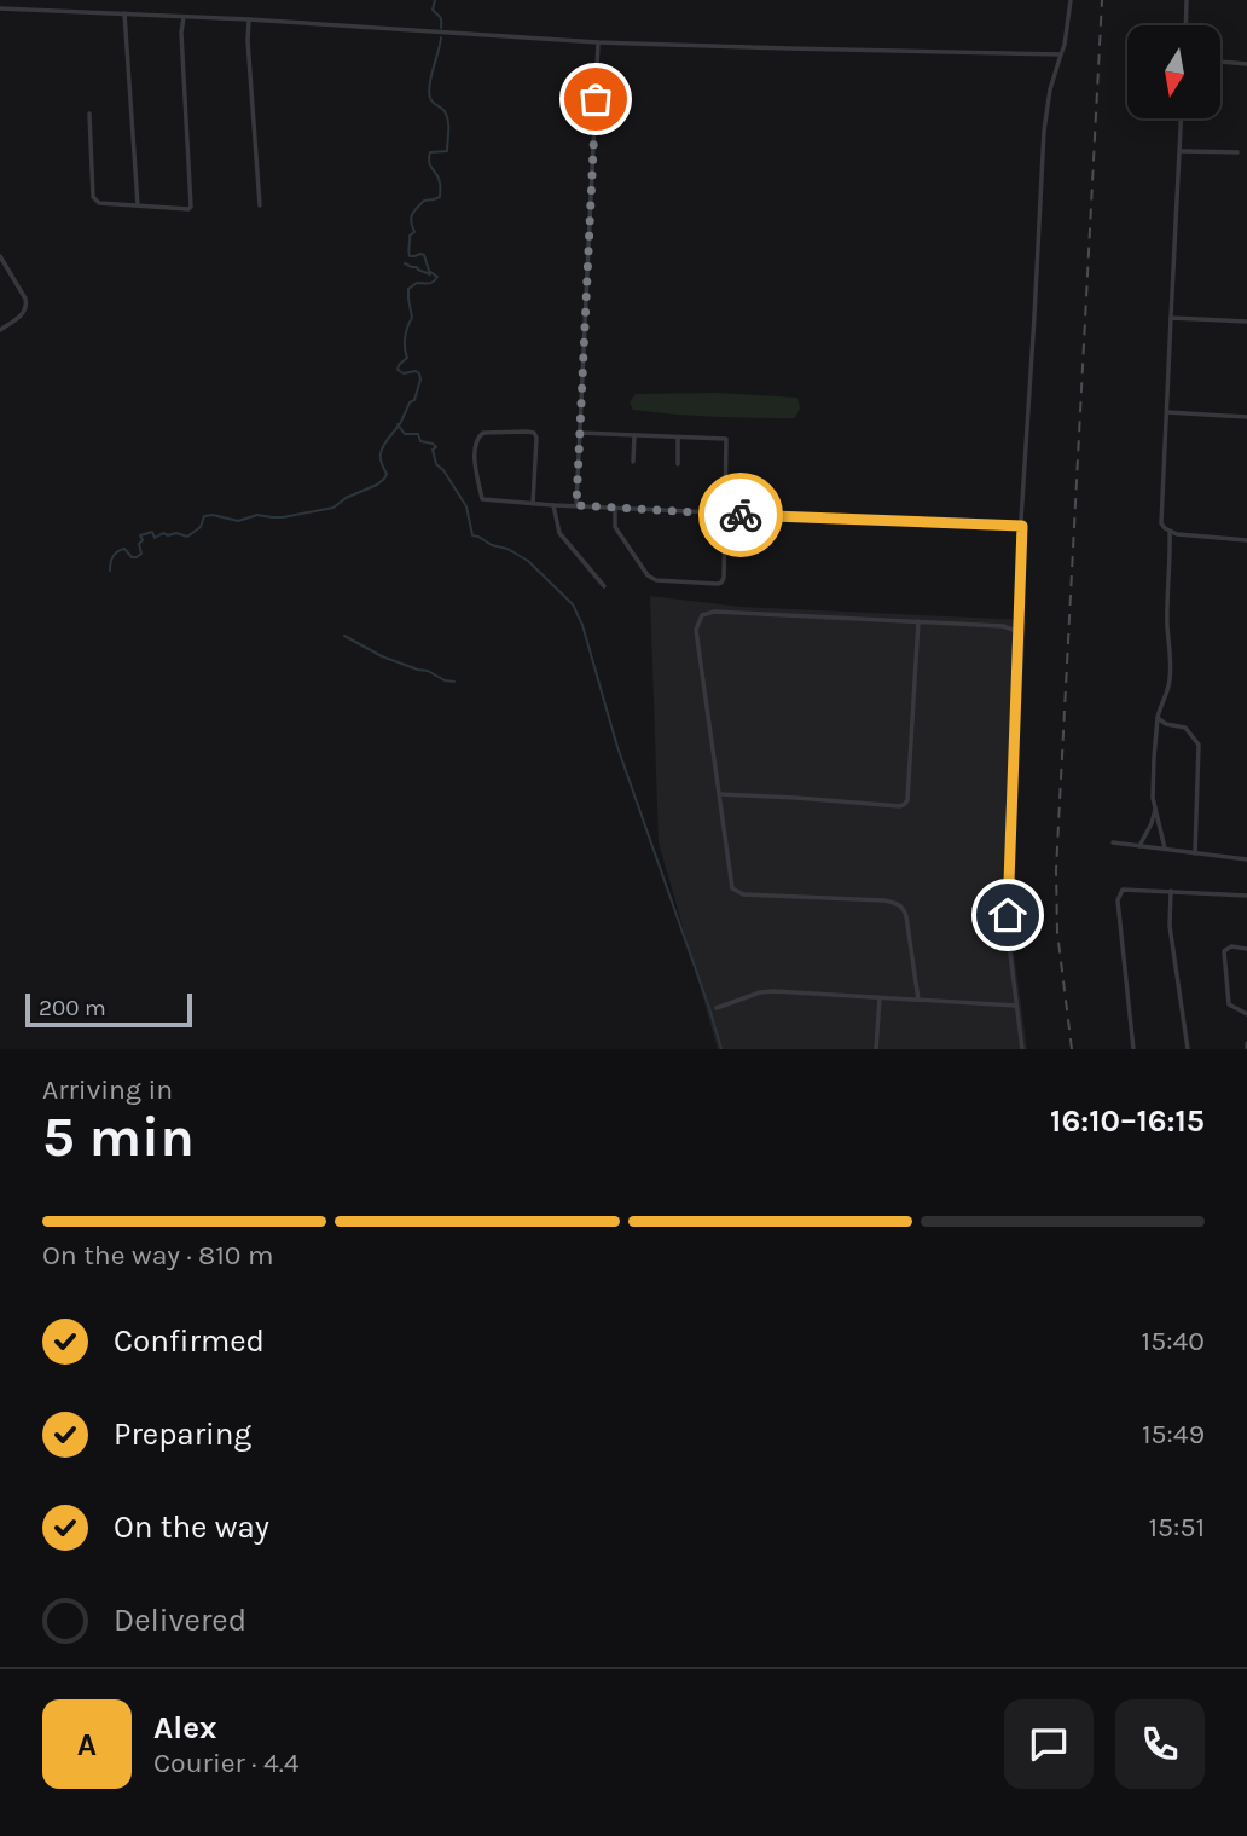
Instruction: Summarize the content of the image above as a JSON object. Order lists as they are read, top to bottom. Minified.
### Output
{"scale_bar":"200 m","north":"bottom","page":{"scale":"200 m","heading":["5 min","Arriving in","16:10–16:15"],"panel":["Alex","Courier · 4.4"],"bar":"On the way · 810 m","list":[["Confirmed","15:40"],["Preparing","15:49"],["On the way","15:51"],"Delivered"],"round":"A"}}
